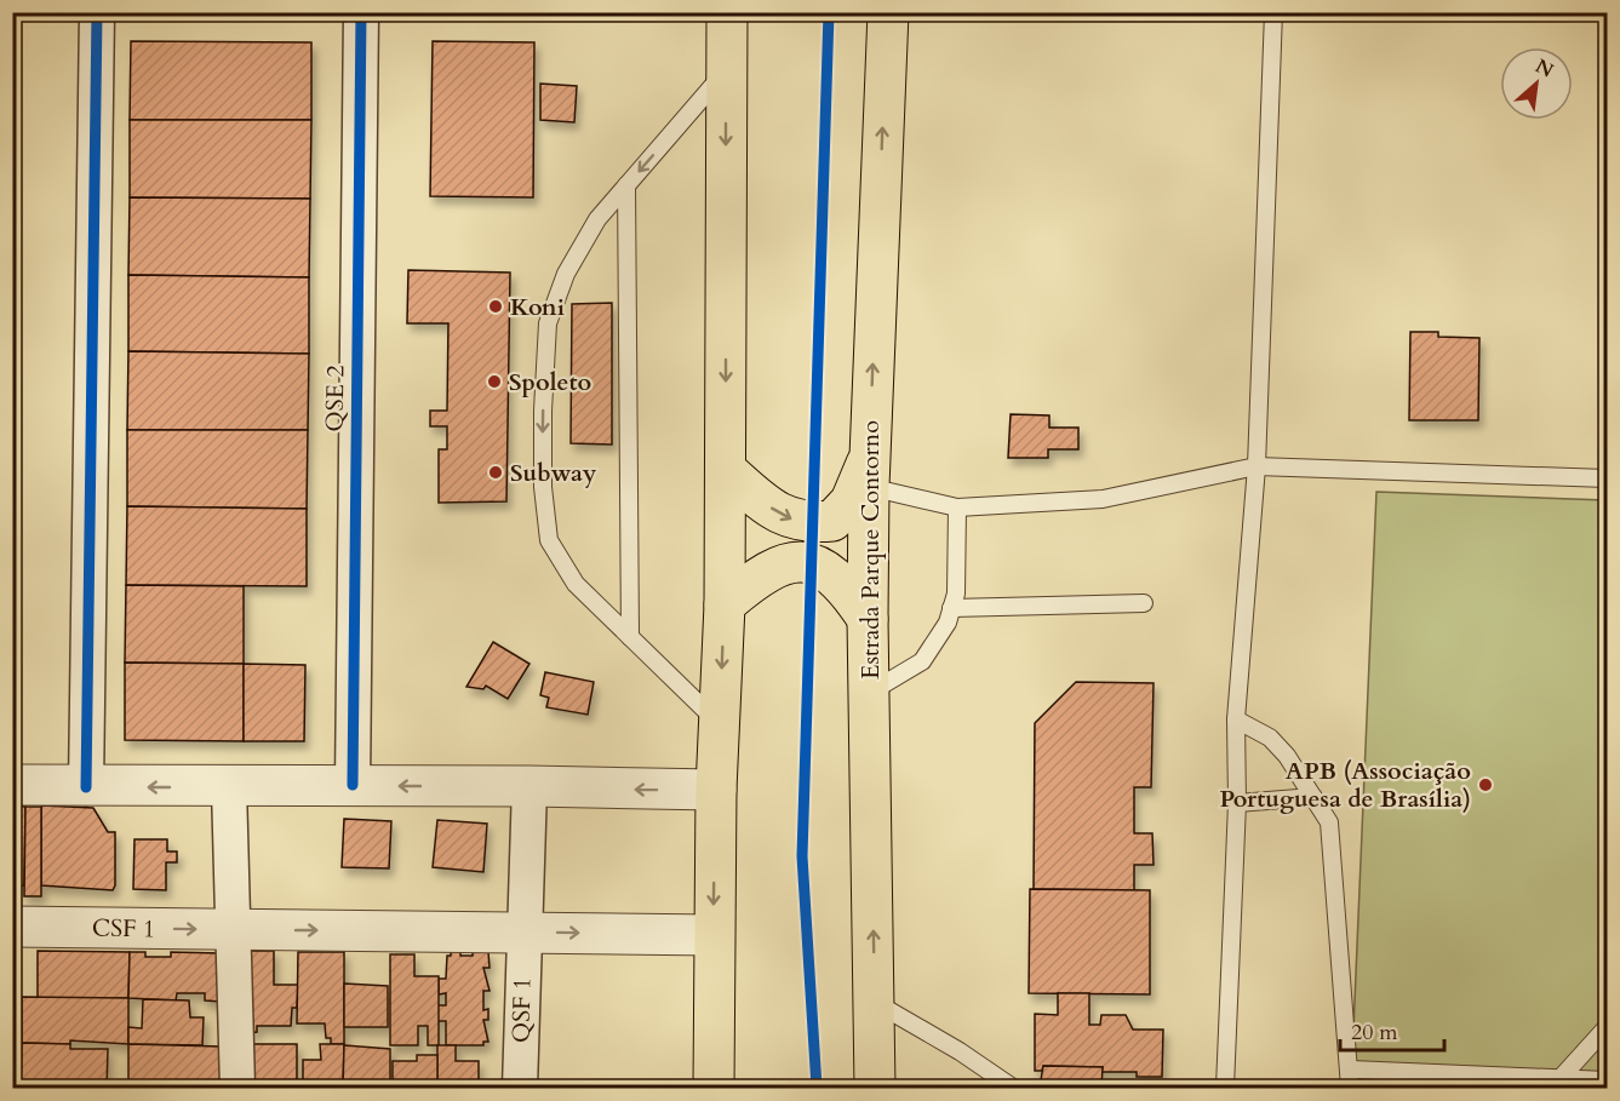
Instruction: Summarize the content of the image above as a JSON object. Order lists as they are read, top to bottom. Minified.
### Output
{"streets":{"highway":["Estrada Parque Contorno"],"street":["QSE 2","CSF 1","QSF 1"]},"crossings":[["CSF 1","QSF 1"]],"places":["Koni","Spoleto","Subway","APB (Associação Portuguesa de Brasília)"],"scale_bar":"20 m","north":"top right"}
